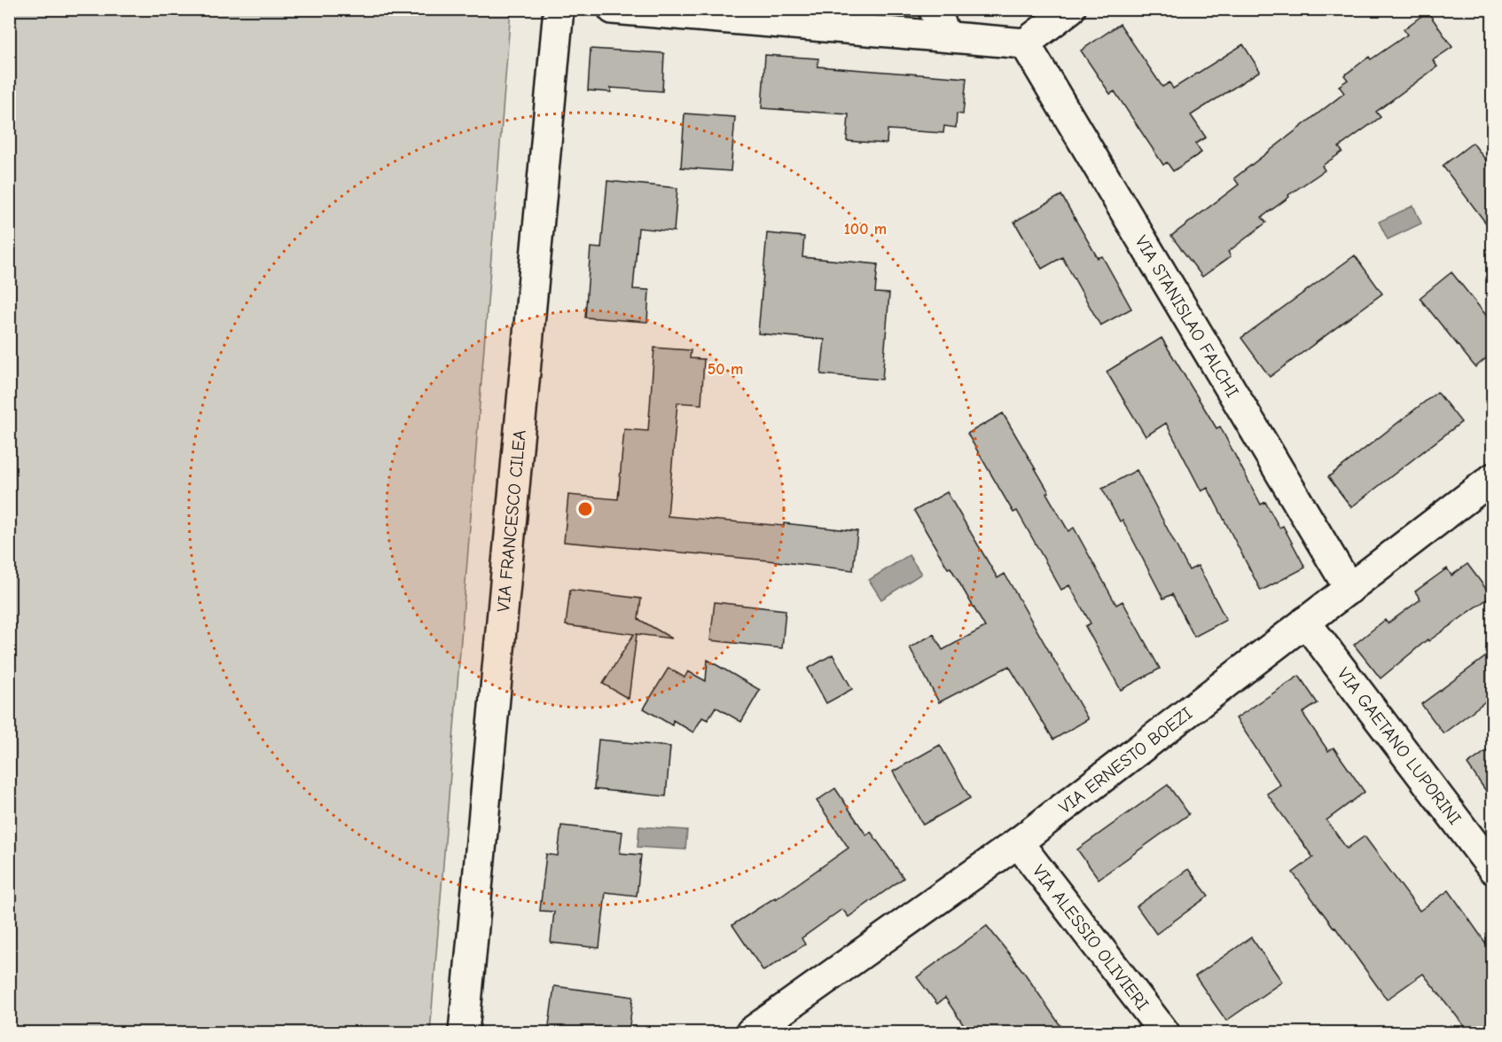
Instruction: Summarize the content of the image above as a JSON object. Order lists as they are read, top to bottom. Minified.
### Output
{"streets":{"street":["VIA STANISLAO FALCHI","VIA FRANCESCO CILEA","VIA GAETANO LUPORINI","VIA ERNESTO BOEZI","VIA ALESSIO OLIVIERI"]},"crossings":[["VIA STANISLAO FALCHI","VIA ERNESTO BOEZI"],["VIA GAETANO LUPORINI","VIA ERNESTO BOEZI"],["VIA ERNESTO BOEZI","VIA ALESSIO OLIVIERI"]],"rings":["100 m","50 m"]}
